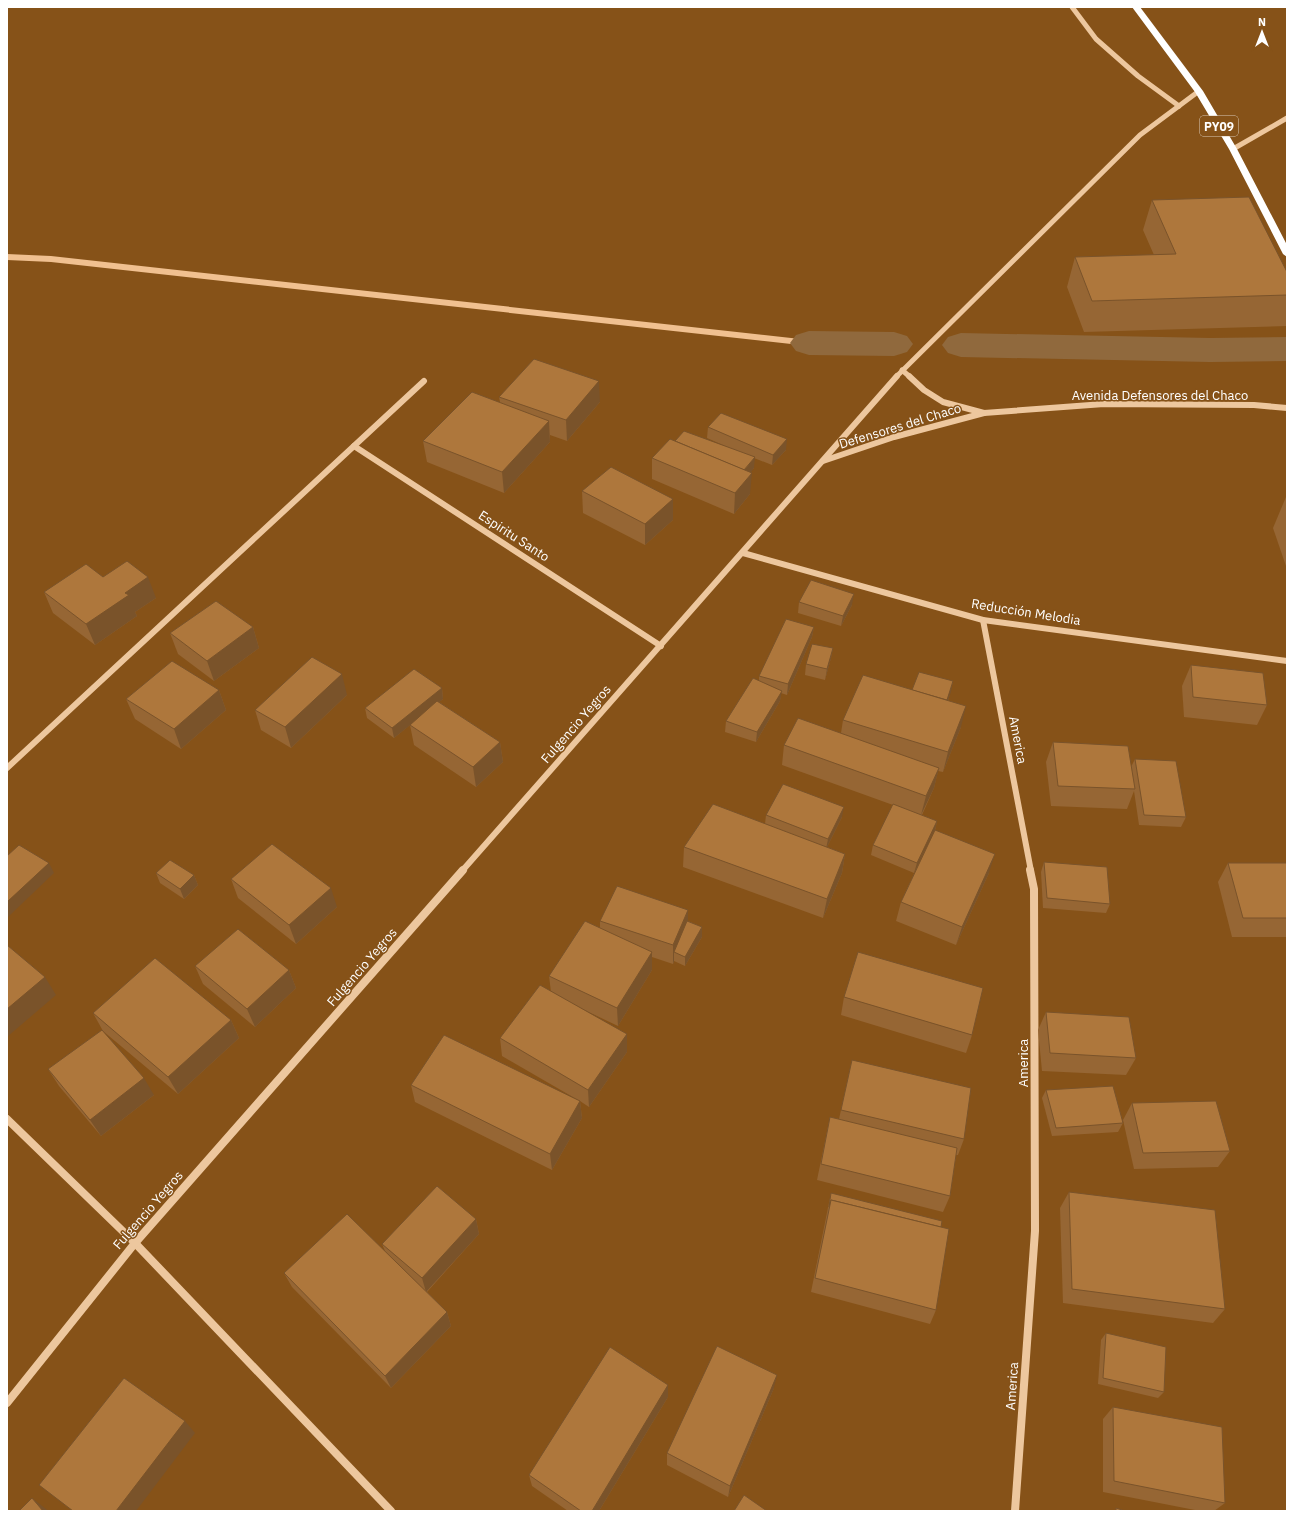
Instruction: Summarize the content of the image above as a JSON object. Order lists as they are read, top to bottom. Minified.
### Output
{"streets":{"highway":["PY09"],"street":["Avenida Defensores del Chaco","Defensores del Chaco","Espiritu Santo","Reducción Melodia","Fulgencio Yegros","America"]},"crossings":[["PY09","Fulgencio Yegros"],["Avenida Defensores del Chaco","Defensores del Chaco"],["Avenida Defensores del Chaco","Fulgencio Yegros"],["Defensores del Chaco","Fulgencio Yegros"],["Espiritu Santo","Fulgencio Yegros"],["Reducción Melodia","Fulgencio Yegros"],["Reducción Melodia","America"]],"north":"top"}
